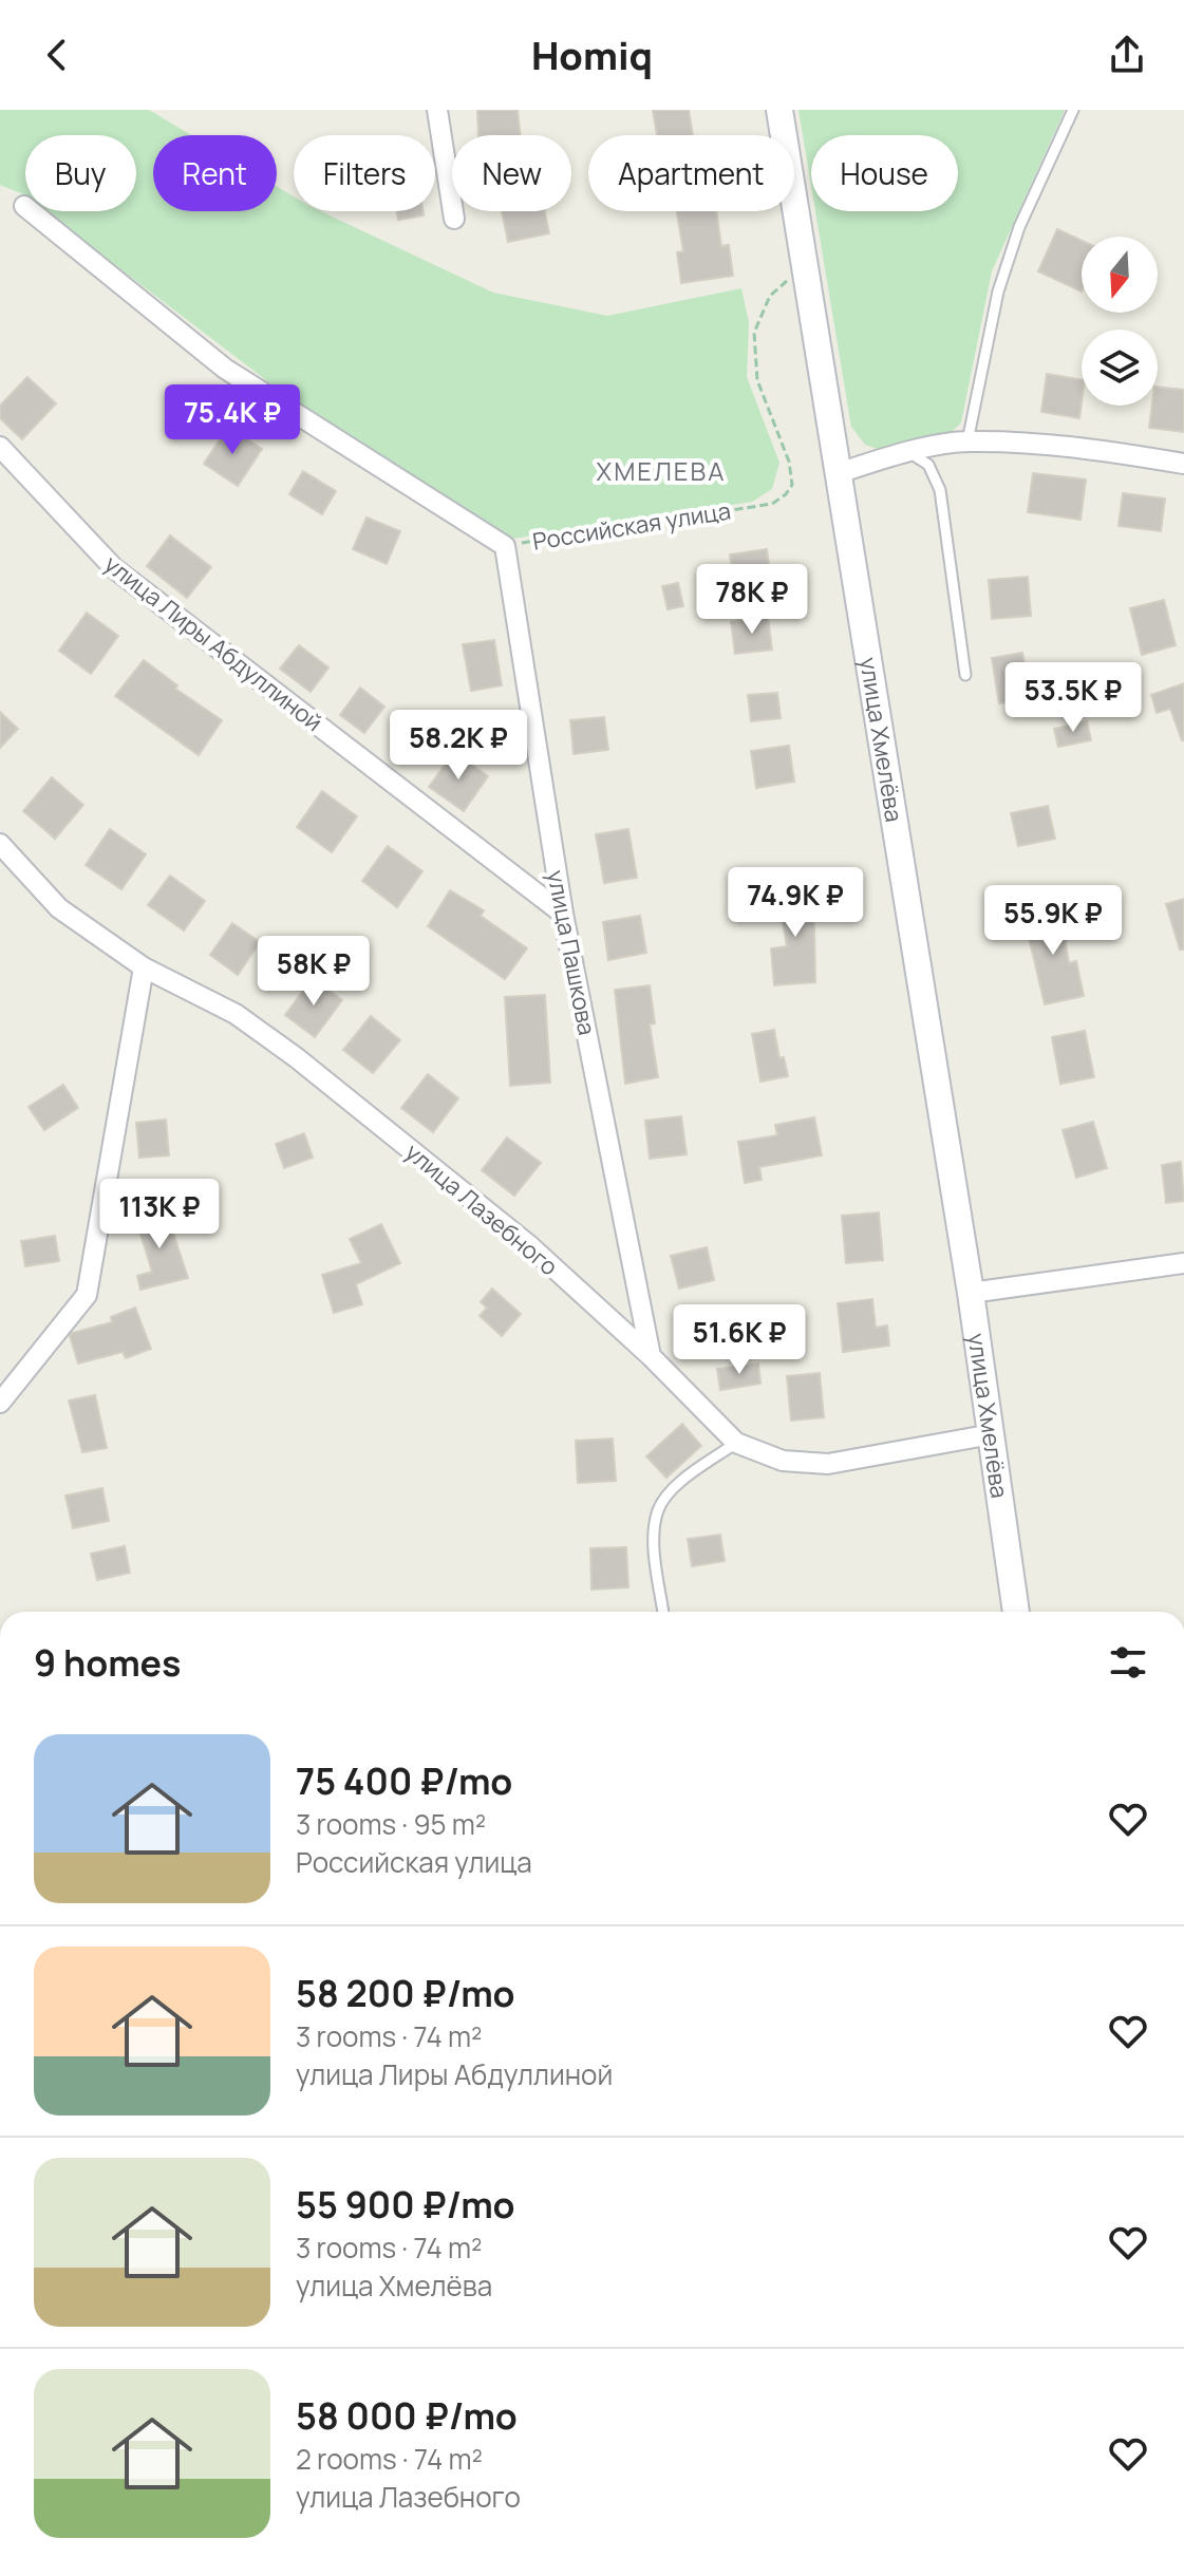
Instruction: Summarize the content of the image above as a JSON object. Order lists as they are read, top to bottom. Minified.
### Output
{"streets":{"main road":["улица Хмелёва"],"street":["Российская улица","улица Лиры Абдуллиной","улица Пашкова","улица Лазебного"]},"crossings":[["Российская улица","улица Хмелёва"],["Российская улица","улица Пашкова"],["улица Лиры Абдуллиной","улица Пашкова"],["улица Хмелёва","улица Лазебного"],["улица Пашкова","улица Лазебного"]],"districts":["ХМЕЛЕВА"],"north":"bottom","page":{"header":"Homiq","chip":["Buy","Rent","Filters","New","Apartment","House"],"price":["75.4K ₽","78K ₽","53.5K ₽","58.2K ₽","74.9K ₽","55.9K ₽","58K ₽","113K ₽","51.6K ₽"],"heading":"9 homes","list":[{"name":"75 400 ₽/mo","note":"3 rooms · 95 m² · Российская улица"},{"name":"58 200 ₽/mo","note":"3 rooms · 74 m² · улица Лиры Абдуллиной"},{"name":"55 900 ₽/mo","note":"3 rooms · 74 m² · улица Хмелёва"},{"name":"58 000 ₽/mo","note":"2 rooms · 74 m² · улица Лазебного"}]}}
